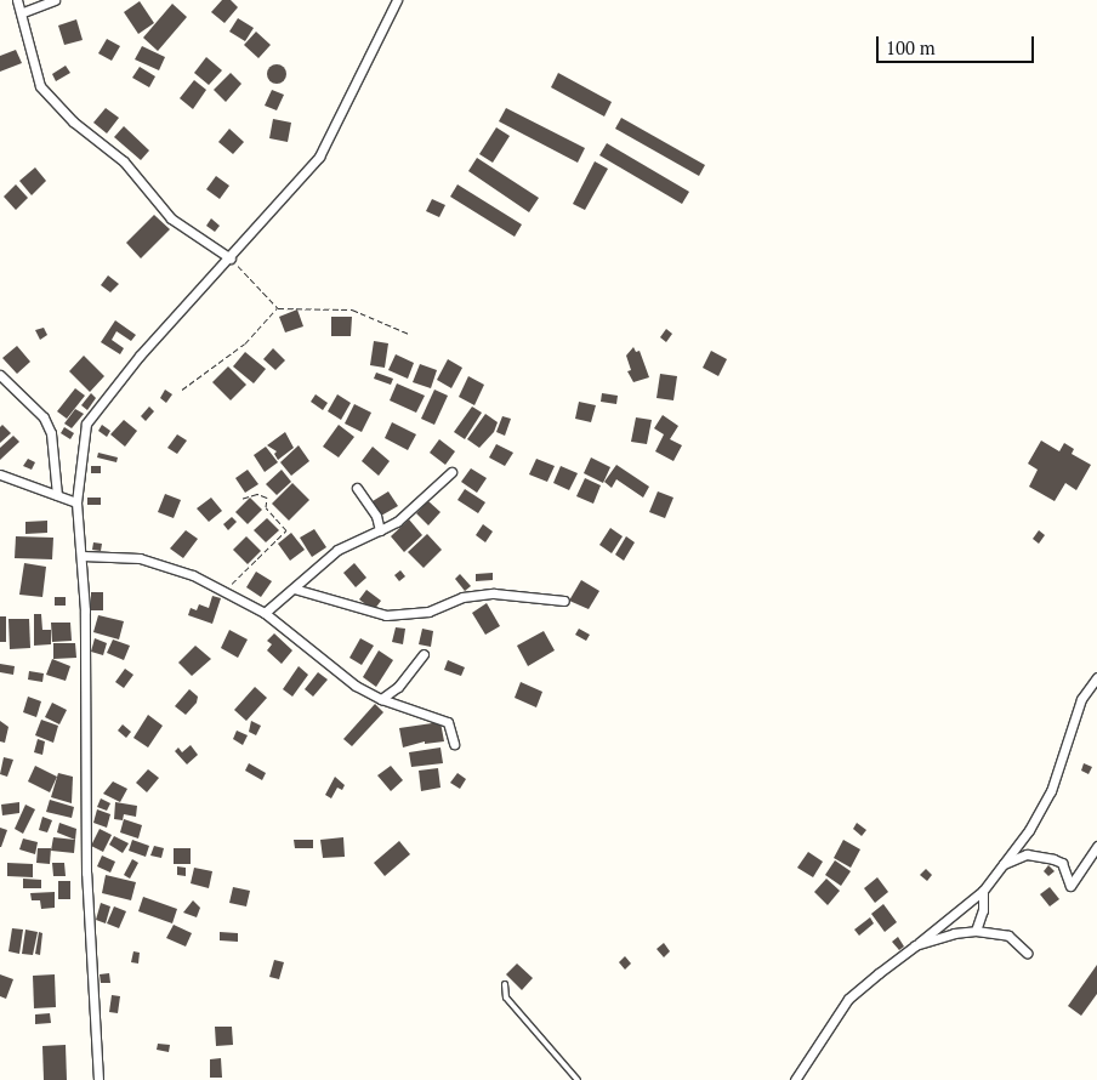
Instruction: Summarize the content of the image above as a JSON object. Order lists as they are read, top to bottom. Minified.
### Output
{"scale_bar":"100 m"}
